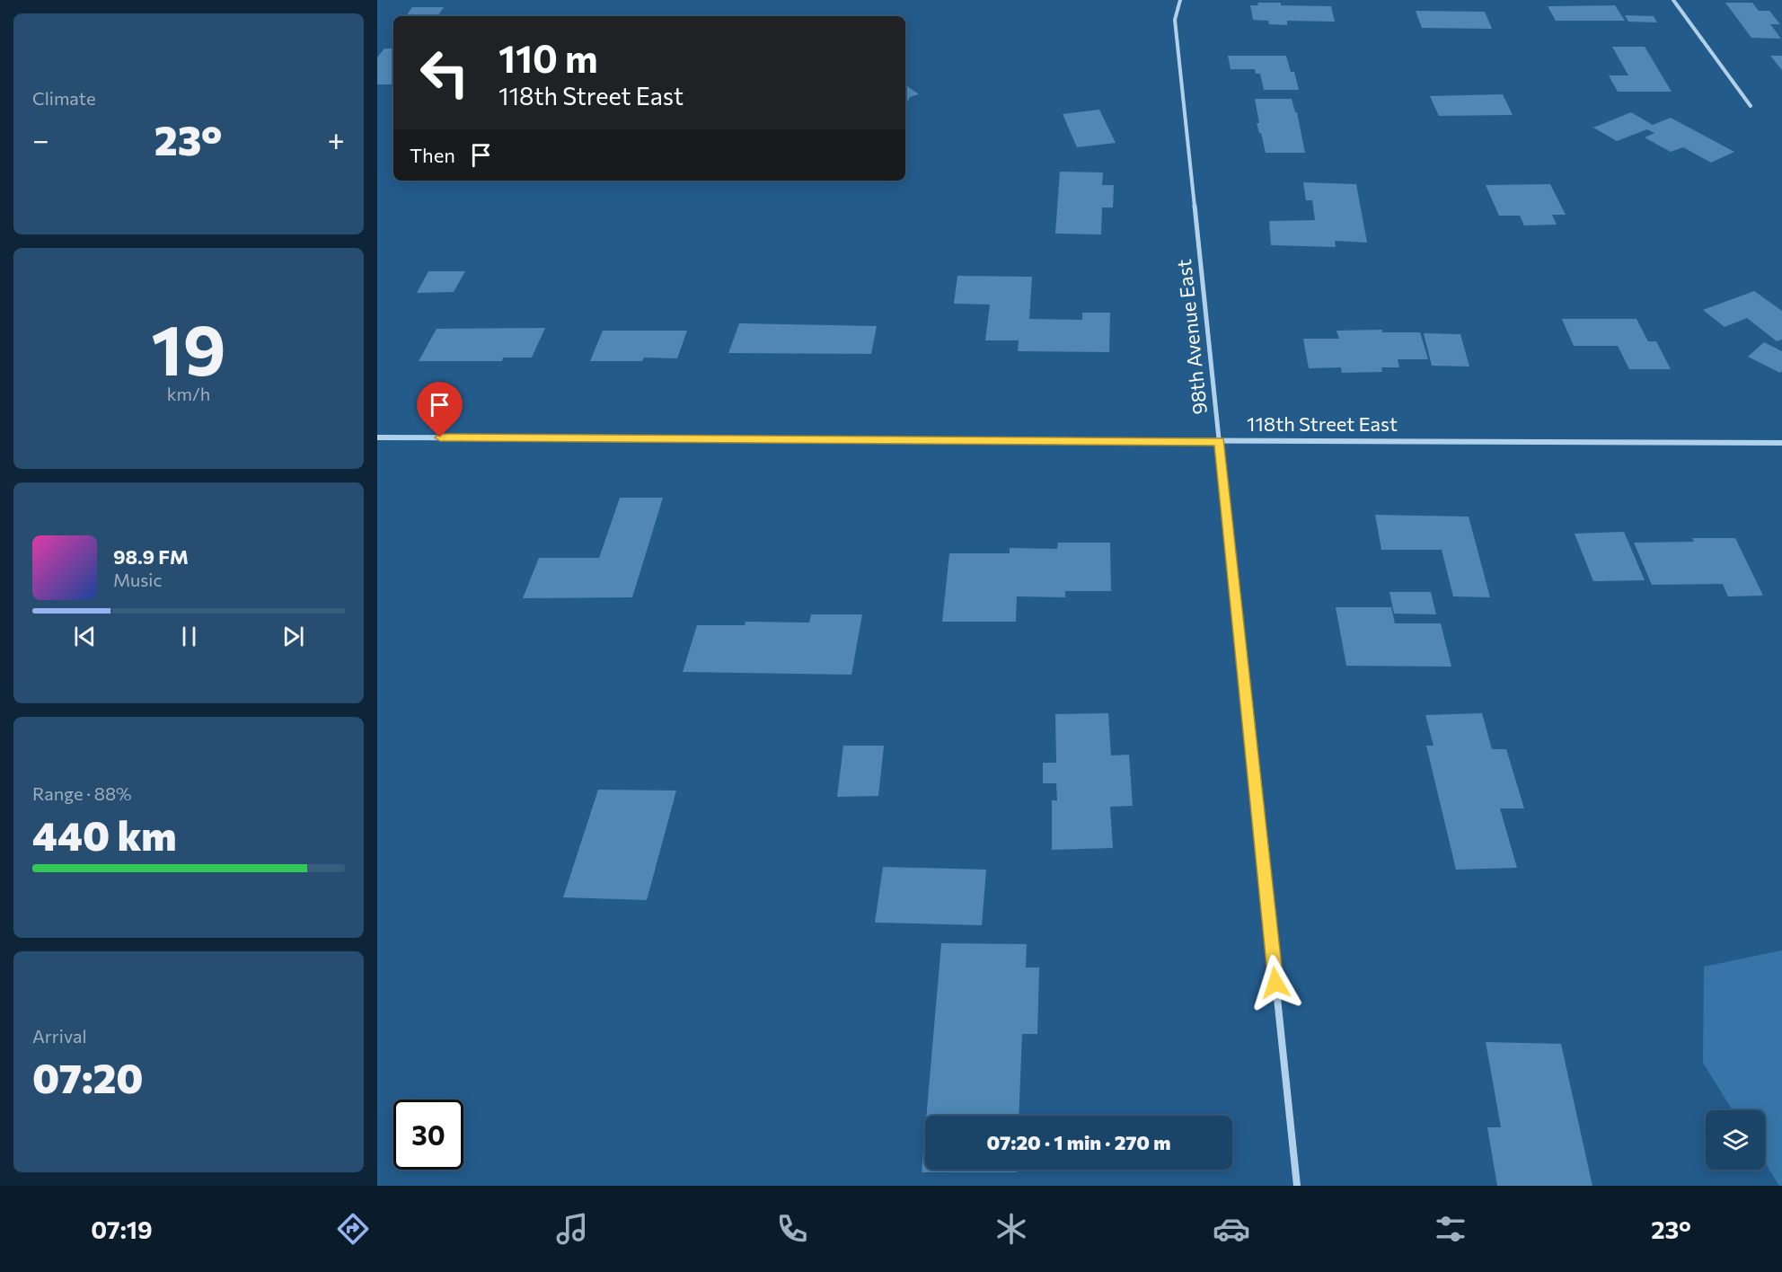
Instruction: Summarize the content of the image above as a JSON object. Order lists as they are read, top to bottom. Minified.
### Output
{"streets":{"street":["98th Avenue East","118th Street East"]},"crossings":[["98th Avenue East","118th Street East"]],"page":{"tile":["Climate",["19","km/h"],["Range · 88%","440 km"],["Arrival","07:20"]],"turn":["110 m","118th Street East"],"heat":["−","23°","+"],"then":"Then","song":["98.9 FM","Music"],"limit":"30","trip":"07:20 · 1 min · 270 m","tabs":["07:19","23°"]}}
